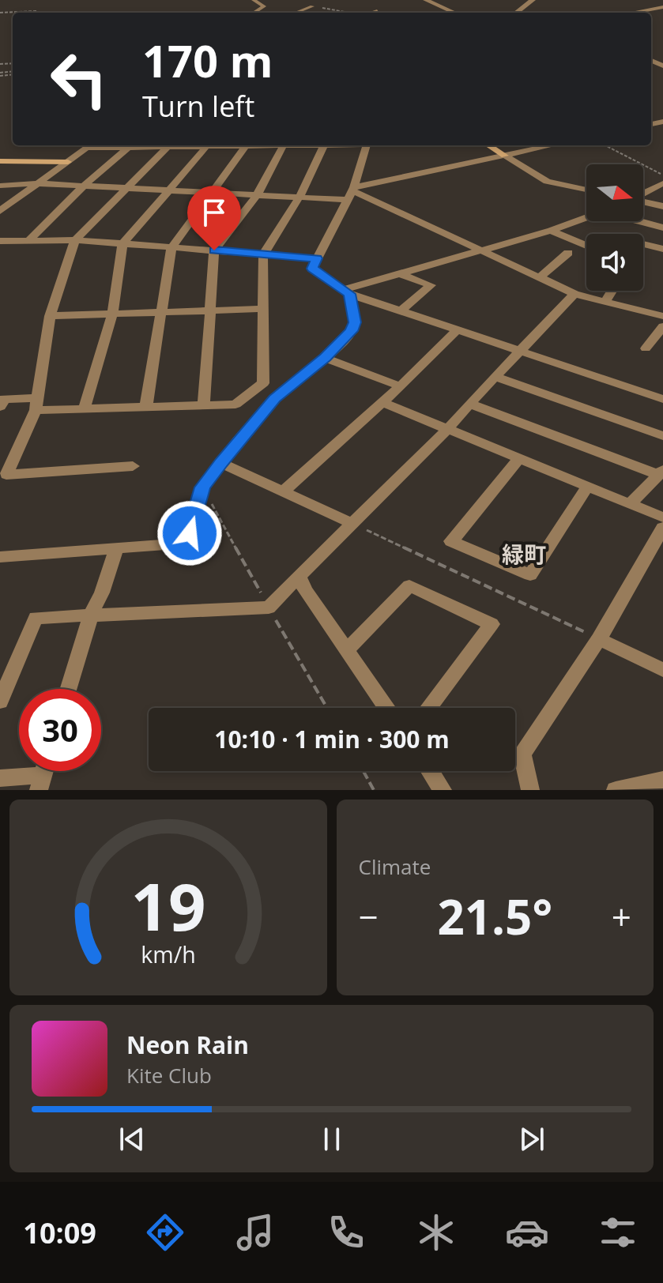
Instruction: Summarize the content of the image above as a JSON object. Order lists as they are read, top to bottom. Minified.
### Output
{"districts":["緑町"],"north":"right","page":{"turn":["170 m","Turn left"],"limit":"30","trip":"10:10 · 1 min · 300 m","tile":"Climate","heat":["−","21.5°","+"],"song":["Neon Rain","Kite Club"],"tabs":"10:09","gauge":["19","km/h"]}}
